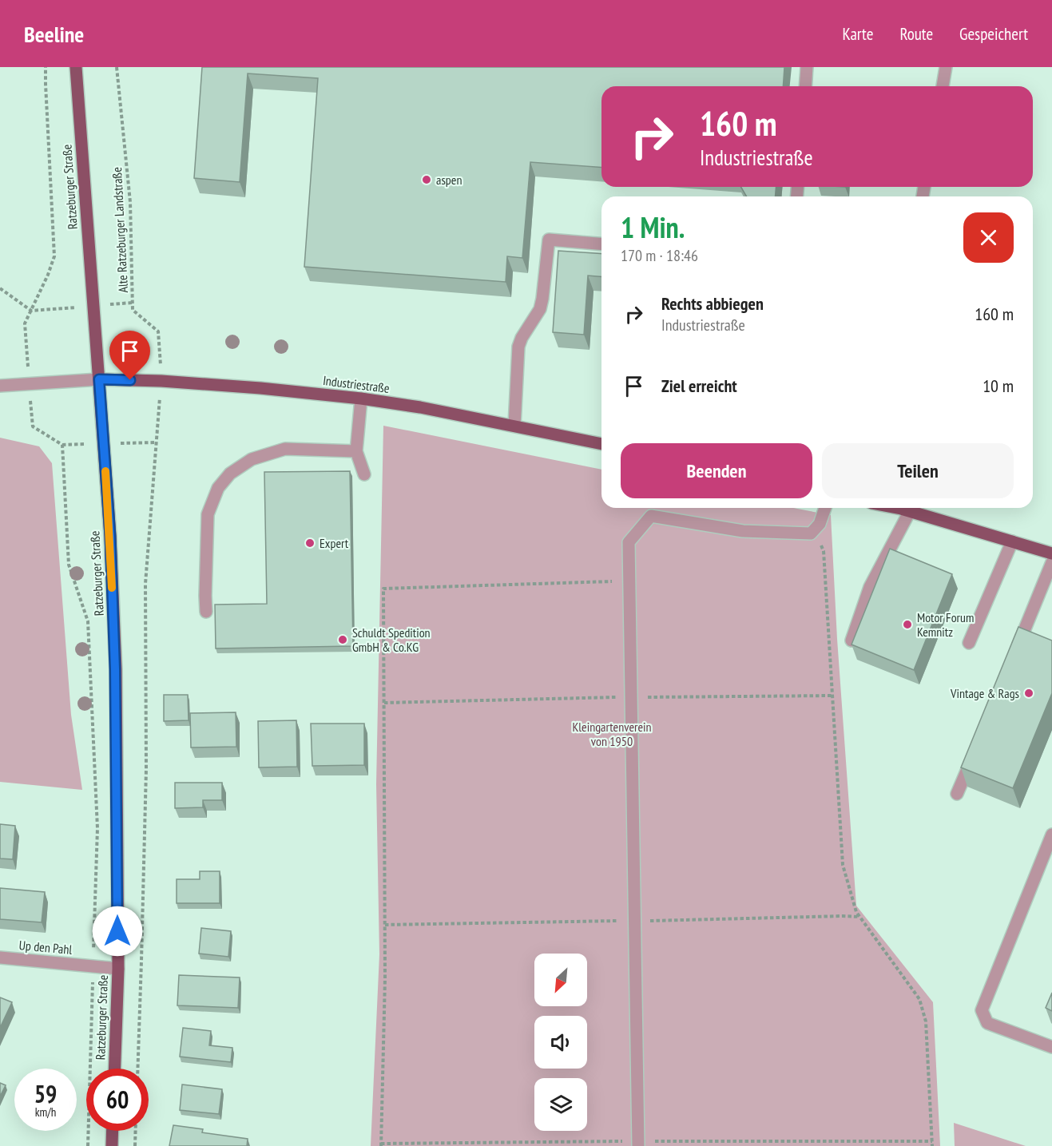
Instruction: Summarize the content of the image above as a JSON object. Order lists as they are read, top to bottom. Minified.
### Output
{"streets":{"main road":["Ratzeburger Straße","Industriestraße"],"street":["Up den Pahl"],"path":["Alte Ratzeburger Landstraße"]},"crossings":[["Ratzeburger Straße","Industriestraße"],["Ratzeburger Straße","Up den Pahl"],["Alte Ratzeburger Landstraße","Industriestraße"]],"parks":["Kleingartenverein von 1950"],"places":["aspen","Expert","Motor Forum Kemnitz","Schuldt Spedition GmbH & Co.KG","Vintage & Rags"],"north":"bottom left","page":{"header":"Beeline","nav":["Karte","Route","Gespeichert"],"turn":["160 m","Industriestraße"],"heading":["1 Min.","170 m · 18:46"],"list":[{"name":"Rechts abbiegen","note":"Industriestraße","value":"160 m"},{"name":"Ziel erreicht","value":"10 m"}],"buttons":["Beenden","Teilen"],"speed":"59 km/h","limit":"60"}}
